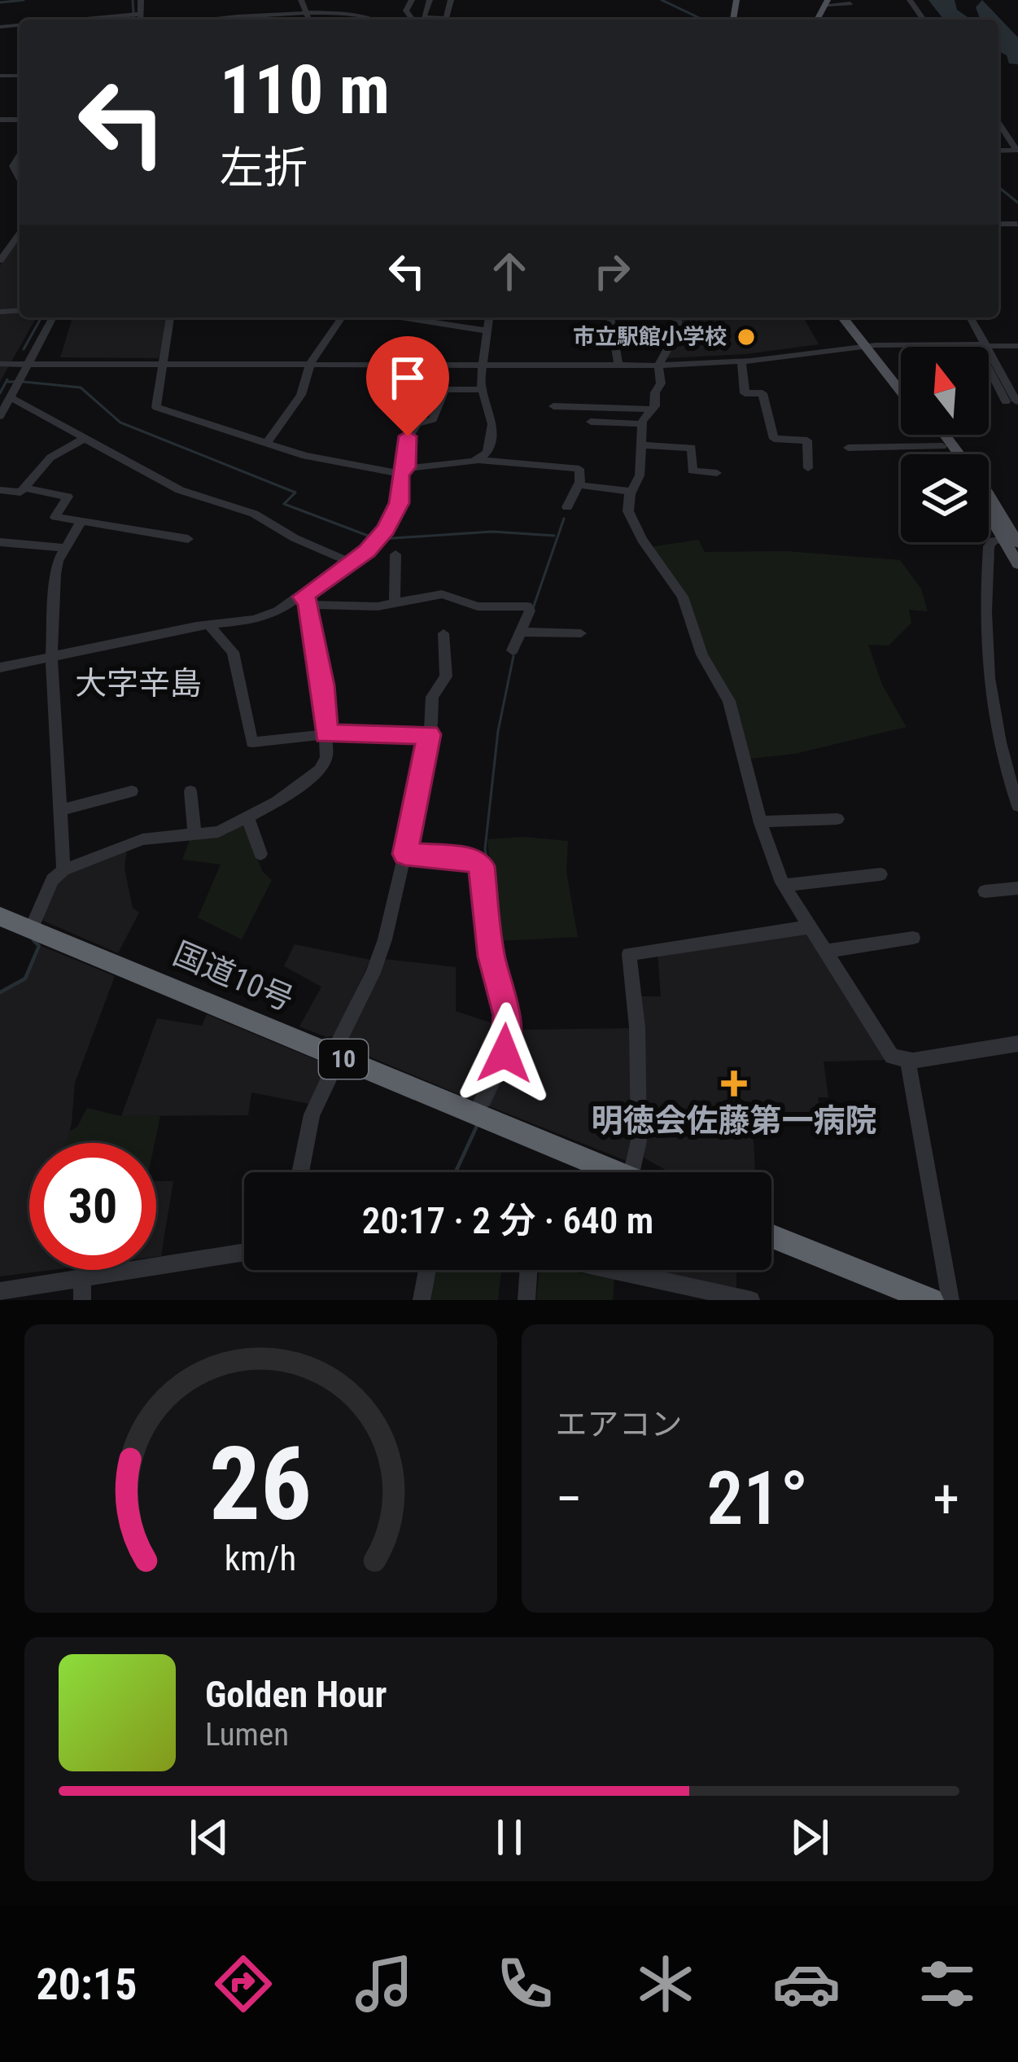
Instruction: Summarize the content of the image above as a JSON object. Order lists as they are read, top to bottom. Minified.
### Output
{"streets":{"highway":["国道10号","10"]},"districts":["大字辛島"],"places":{"other":["市立駅館小学校"],"health":["明徳会佐藤第一病院"]},"north":"top","page":{"turn":["110 m","左折"],"limit":"30","trip":"20:17 · 2 分 · 640 m","tile":"エアコン","heat":["−","21°","+"],"song":["Golden Hour","Lumen"],"tabs":"20:15","gauge":["26","km/h"]}}
